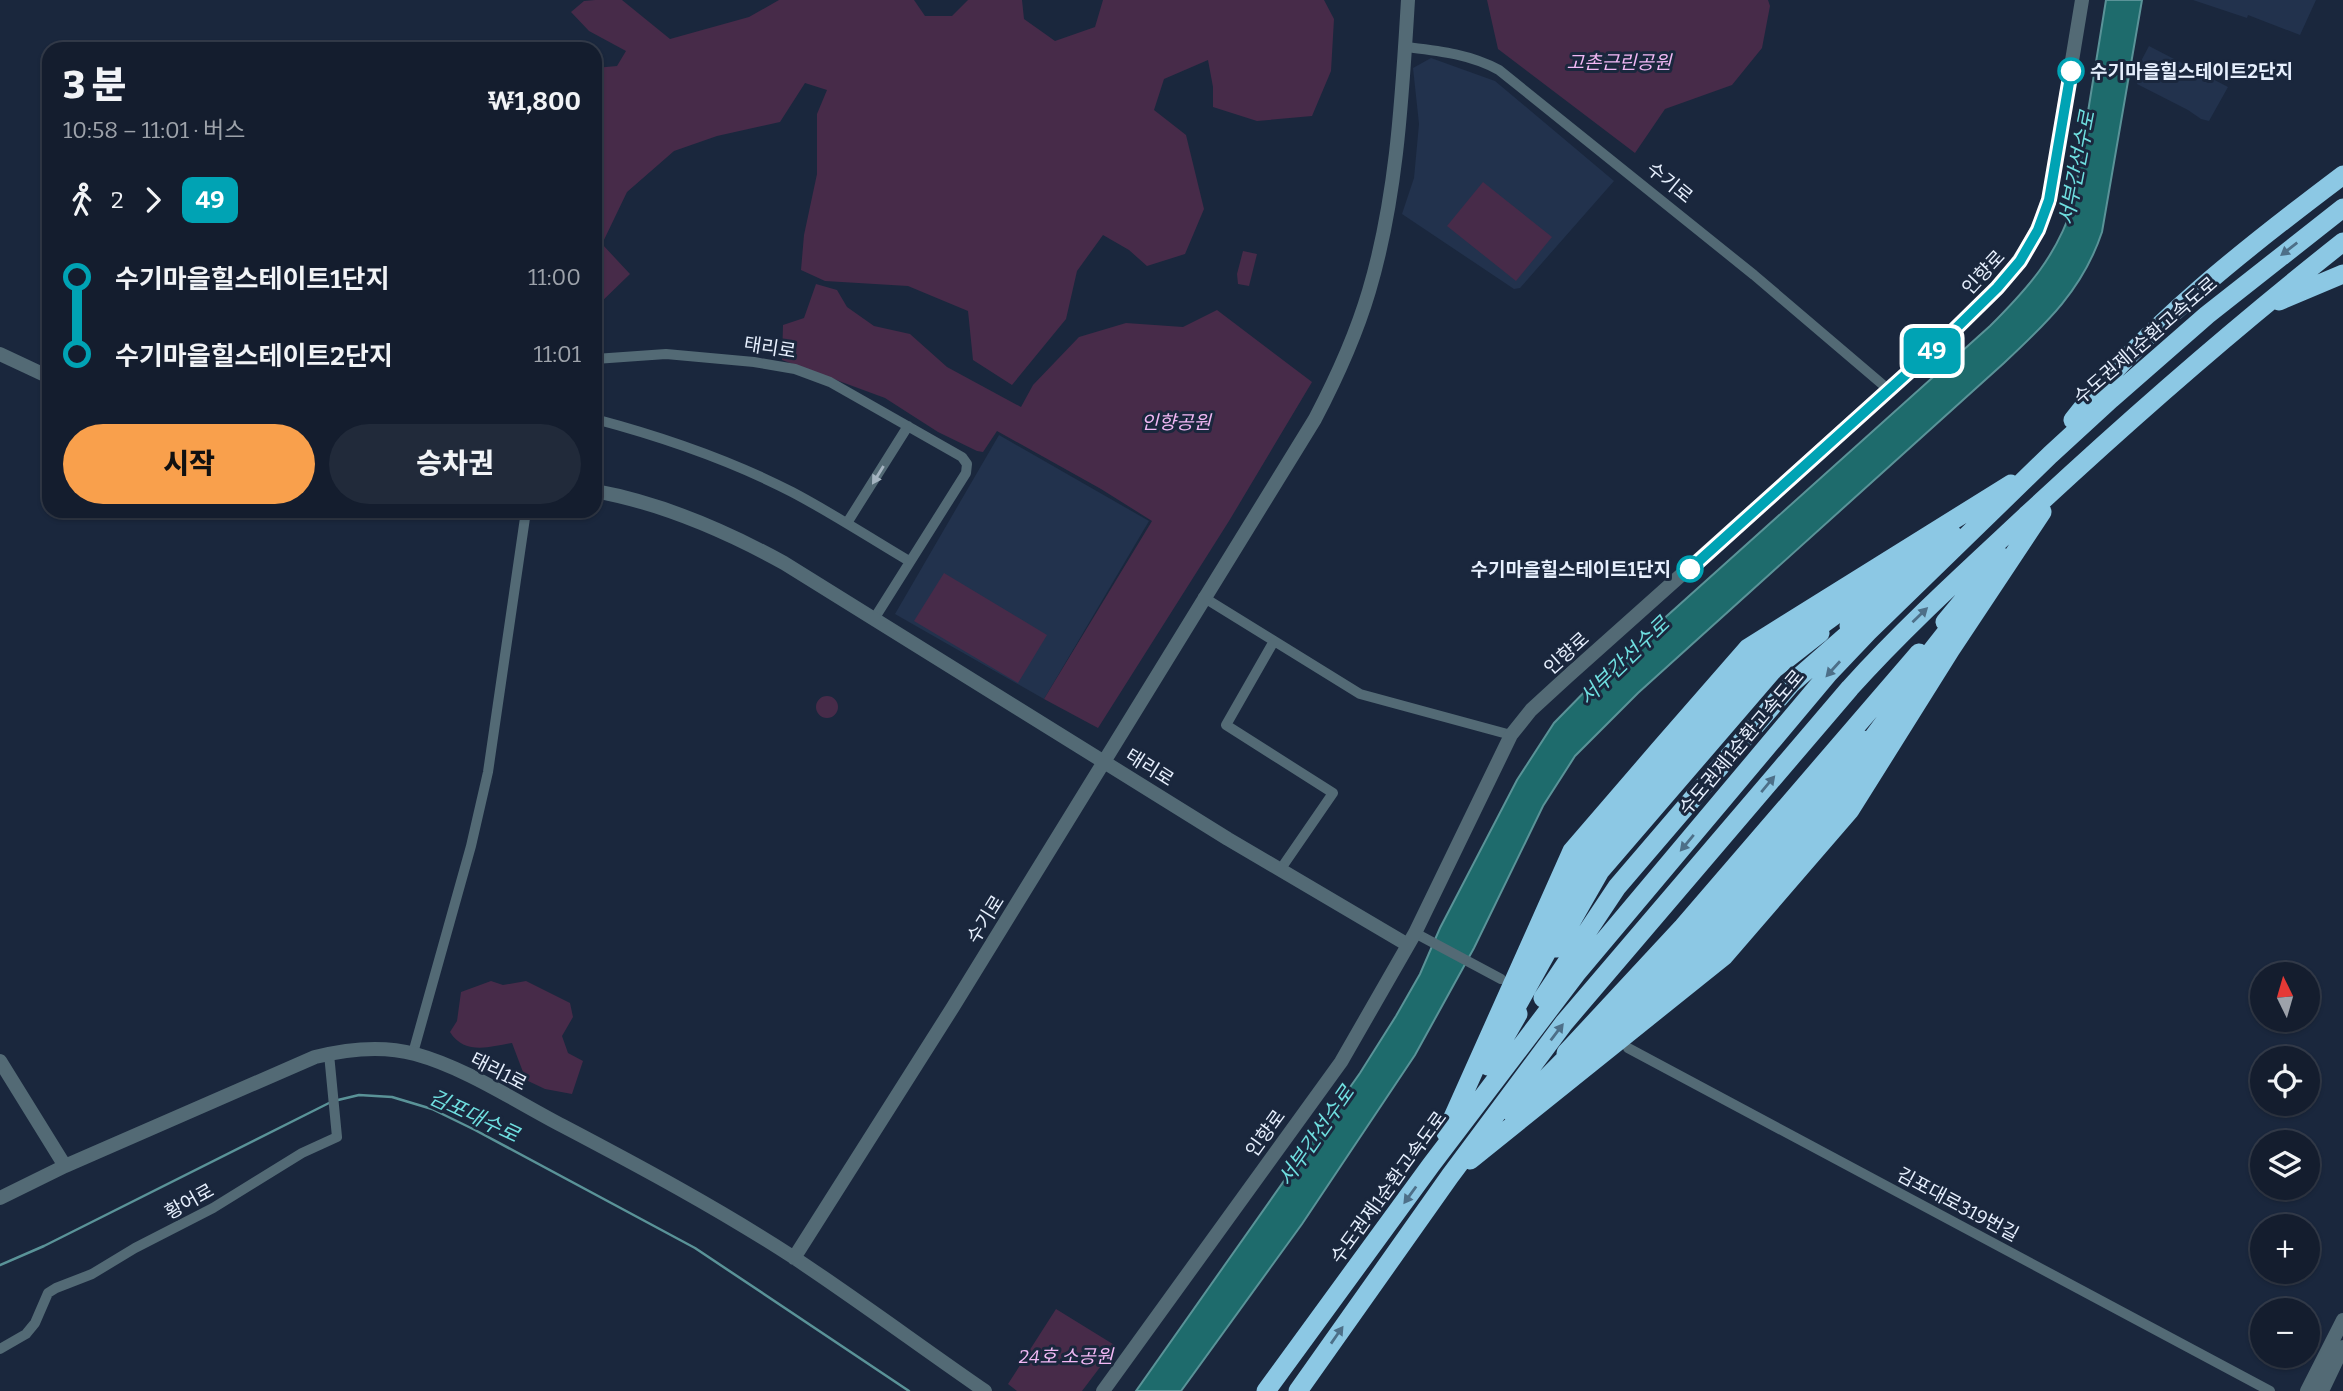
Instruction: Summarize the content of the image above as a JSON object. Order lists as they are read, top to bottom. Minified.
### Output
{"streets":{"highway":["수도권제1순환고속도로"],"street":["수기로","인향로","태리로","태리1로","황어로","김포대로319번길"]},"crossings":[["수기로","인향로"],["수기로","태리로"],["수기로","태리1로"],["인향로","태리로"],["태리1로","황어로"]],"water":["서부간선수로","김포대수로"],"parks":["고촌근린공원","인향공원","24호 소공원"],"places":["수기마을힐스테이트2단지","수기마을힐스테이트1단지"],"lines":["bus line 49"],"north":"top","page":{"on_map":"49","heading":["3 분","10:58 – 11:01 · 버스","₩1,800"],"legs":["2","49"],"list":[{"name":"수기마을힐스테이트1단지","value":"11:00"},{"name":"수기마을힐스테이트2단지","value":"11:01"}],"buttons":["시작","승차권"],"map_buttons":["+","−"]}}
